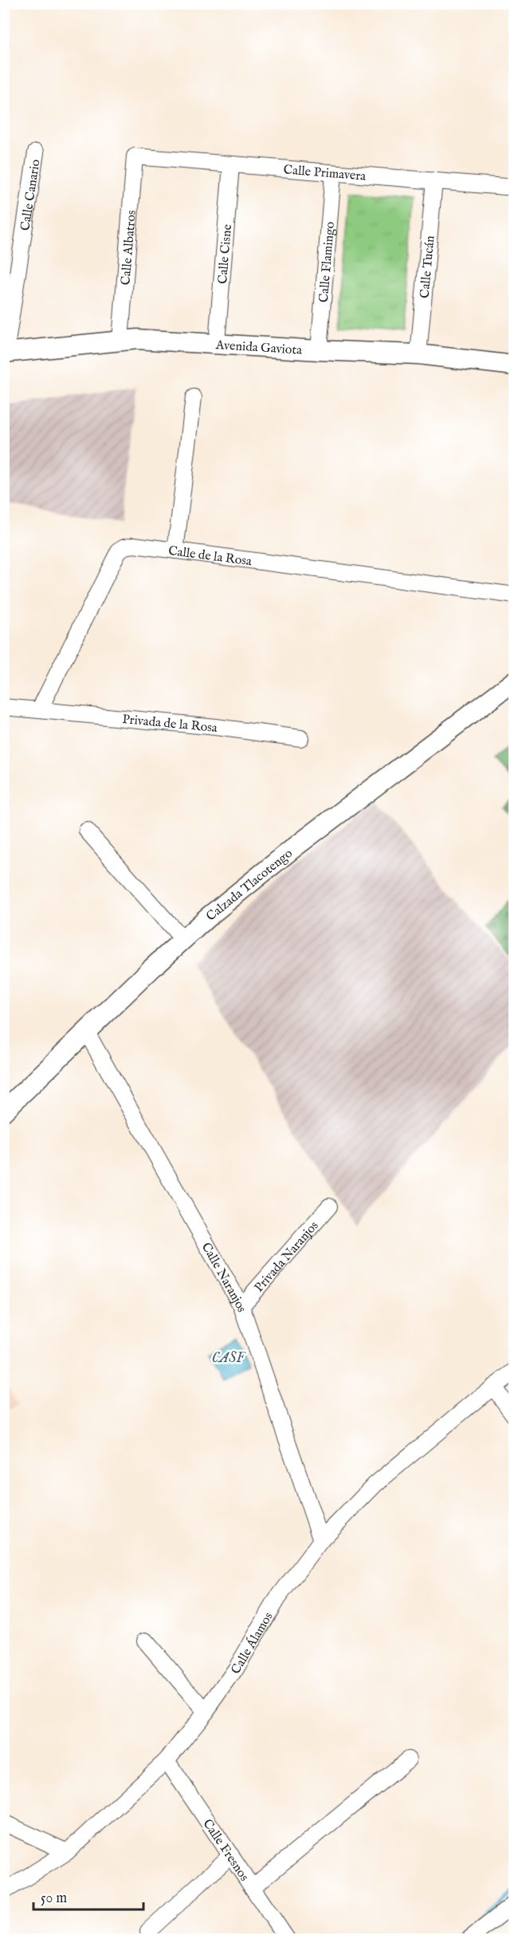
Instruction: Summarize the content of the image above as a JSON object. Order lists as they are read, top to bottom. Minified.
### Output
{"streets":{"street":["Calle Primavera","Calle Canario","Calle Albatros","Calle Cisne","Calle Flamingo","Calle Tucán","Avenida Gaviota","Calle de la Rosa","Privada de la Rosa","Calzada Tlacotengo","Privada Naranjos","Calle Naranjos","Calle Álamos","Calle Fresnos"]},"crossings":[["Calle Primavera","Calle Albatros"],["Calle Primavera","Calle Cisne"],["Calle Primavera","Calle Flamingo"],["Calle Primavera","Calle Tucán"],["Calle Canario","Avenida Gaviota"],["Calle Albatros","Avenida Gaviota"],["Calle Cisne","Avenida Gaviota"],["Calle Flamingo","Avenida Gaviota"],["Calle Tucán","Avenida Gaviota"],["Calle de la Rosa","Privada de la Rosa"],["Calzada Tlacotengo","Calle Naranjos"],["Privada Naranjos","Calle Naranjos"],["Calle Naranjos","Calle Álamos"],["Calle Álamos","Calle Fresnos"]],"water":["CASF"],"scale_bar":"50 m"}
